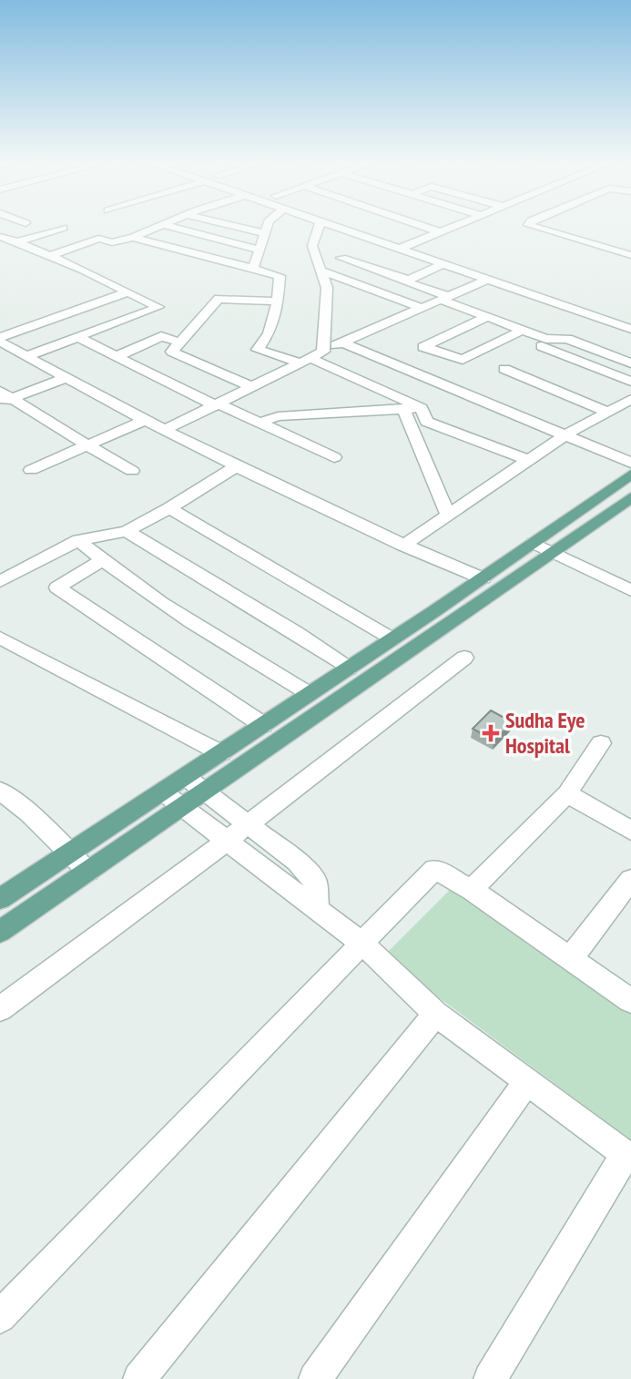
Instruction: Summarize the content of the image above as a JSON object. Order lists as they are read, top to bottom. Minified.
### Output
{"places":{"health":["Sudha Eye Hospital"]}}
